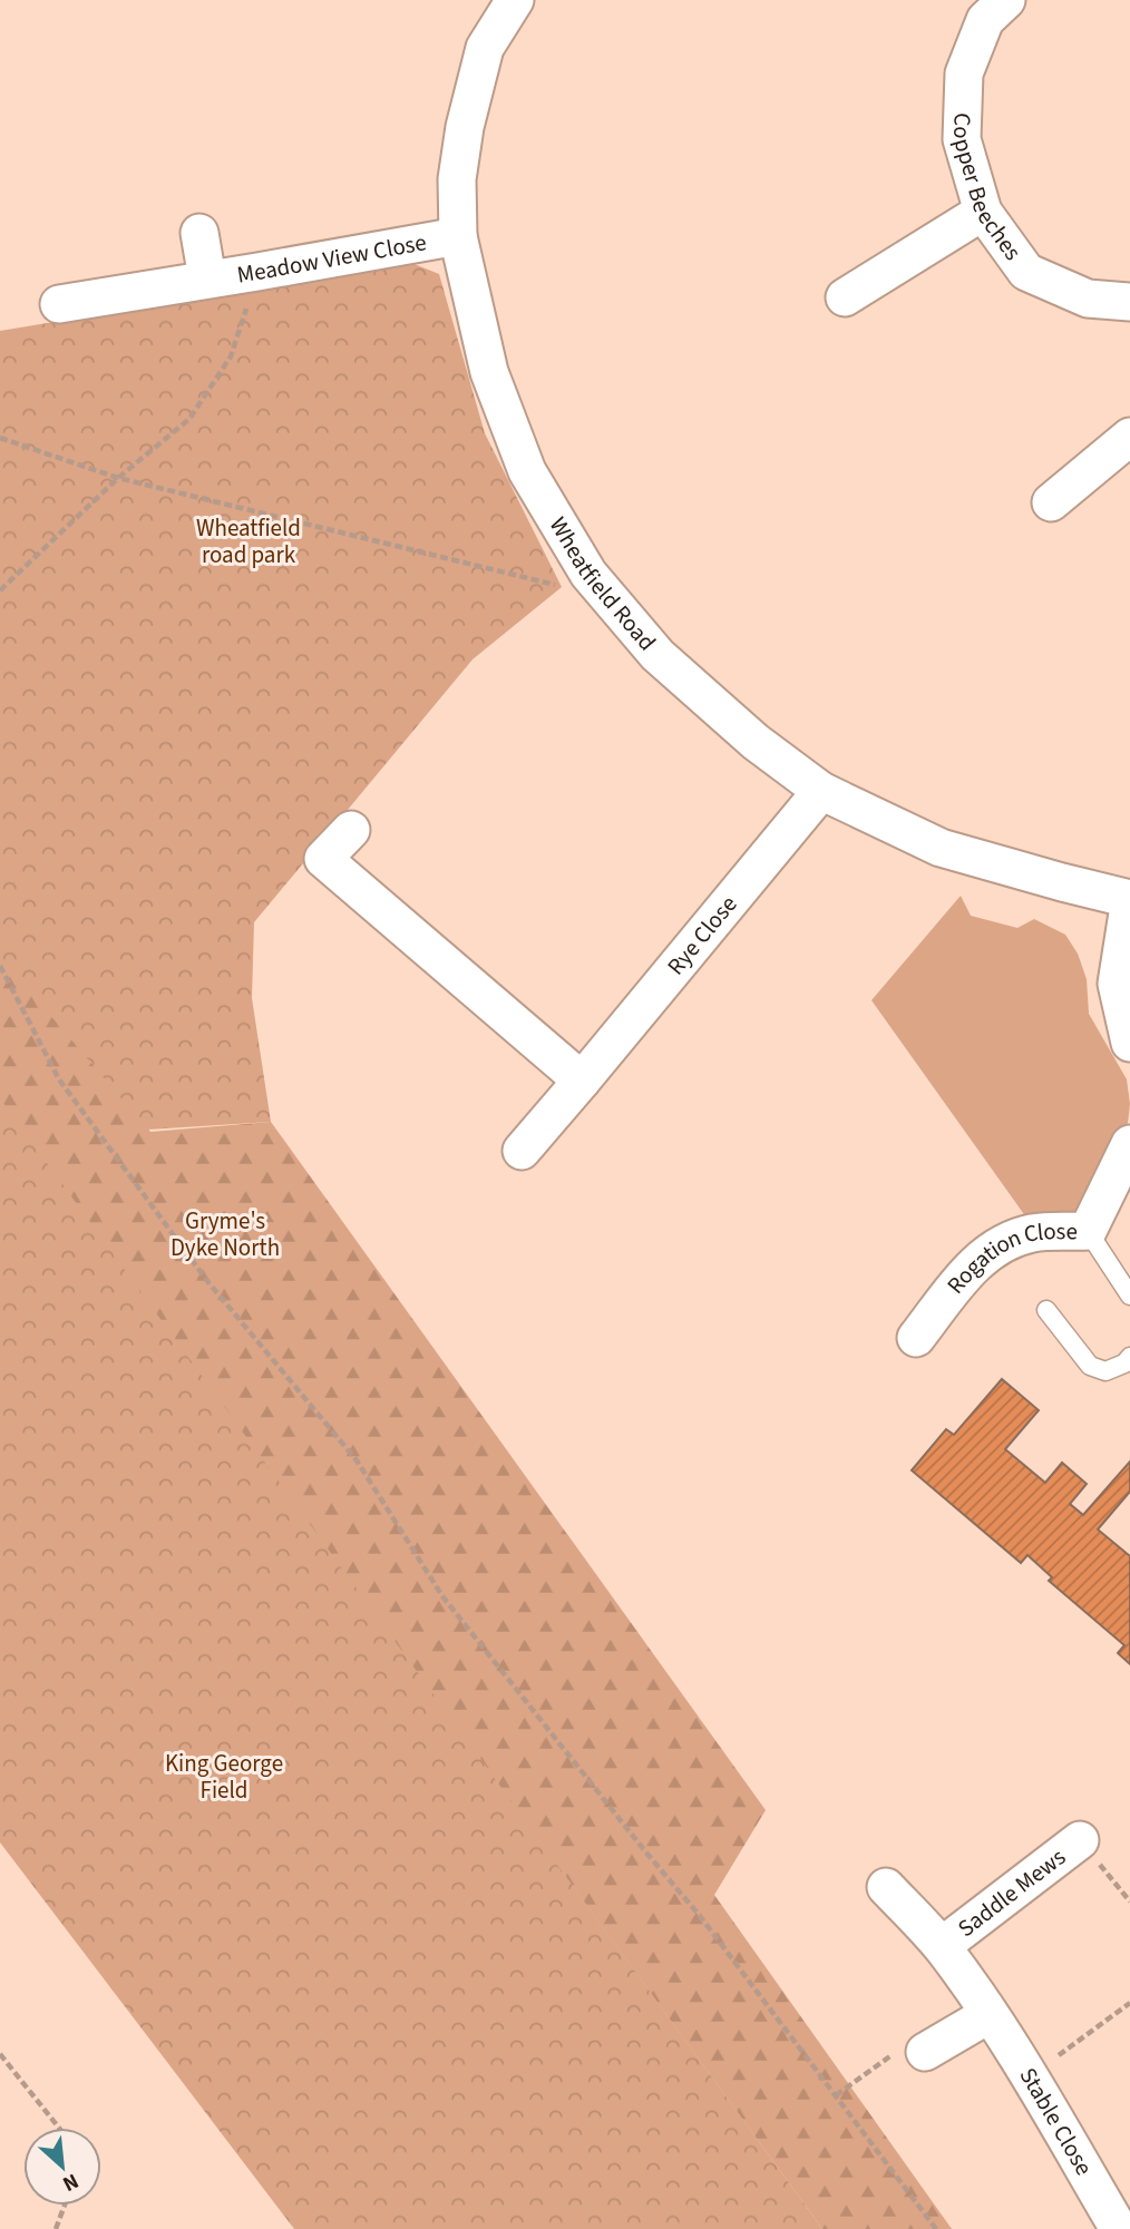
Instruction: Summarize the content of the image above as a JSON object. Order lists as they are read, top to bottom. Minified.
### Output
{"streets":{"street":["Copper Beeches","Meadow View Close","Wheatfield Road","Rye Close","Rogation Close","Saddle Mews","Stable Close"]},"crossings":[["Meadow View Close","Wheatfield Road"],["Wheatfield Road","Rye Close"],["Saddle Mews","Stable Close"]],"parks":["Wheatfield road park","Gryme's Dyke North","King George Field"],"north":"bottom right"}
